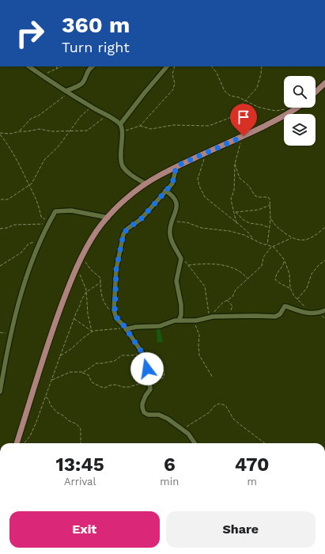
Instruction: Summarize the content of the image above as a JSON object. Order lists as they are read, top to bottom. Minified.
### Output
{"page":{"turn":["360 m","Turn right"],"eta":["13:45","Arrival","6","min","470","m"],"buttons":["Exit","Share"]}}
